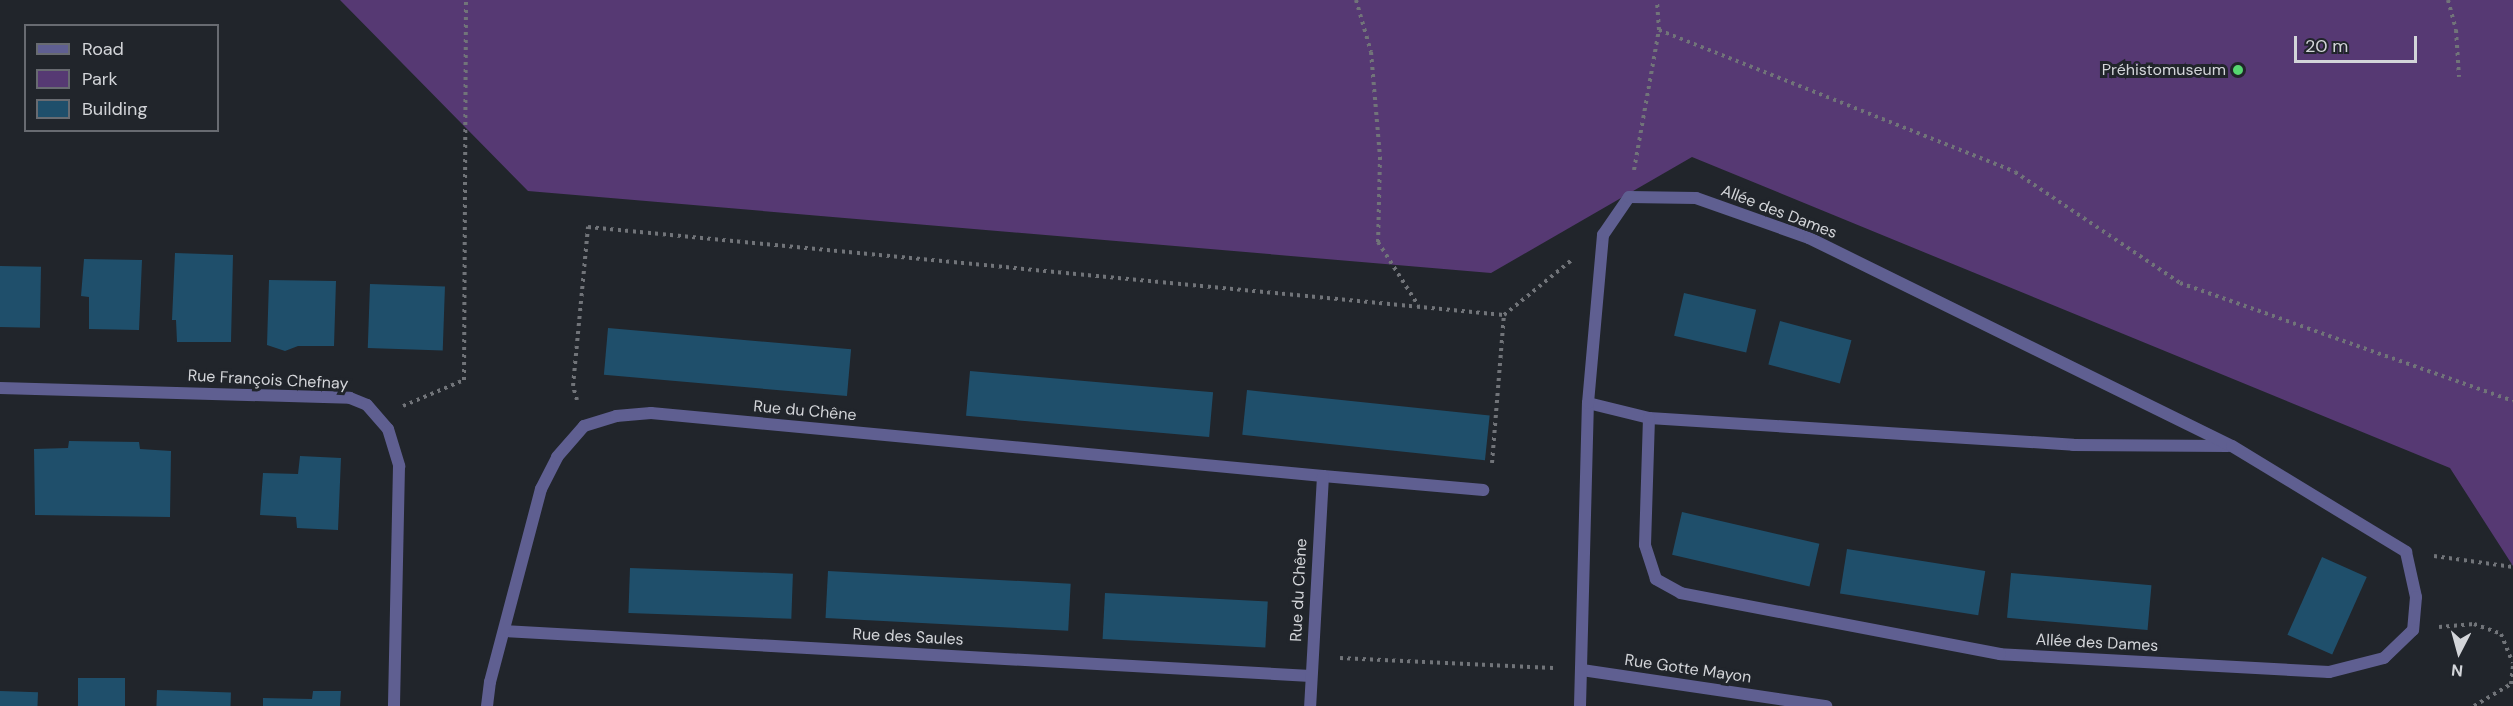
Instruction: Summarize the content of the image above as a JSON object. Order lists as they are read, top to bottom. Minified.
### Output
{"streets":{"street":["Allée des Dames","Rue François Chefnay","Rue du Chêne","Rue des Saules","Rue Gotte Mayon"]},"crossings":[["Rue du Chêne","Rue des Saules"]],"places":["Préhistomuseum"],"legend":["Road","Park","Building"],"scale_bar":"20 m","north":"bottom"}
